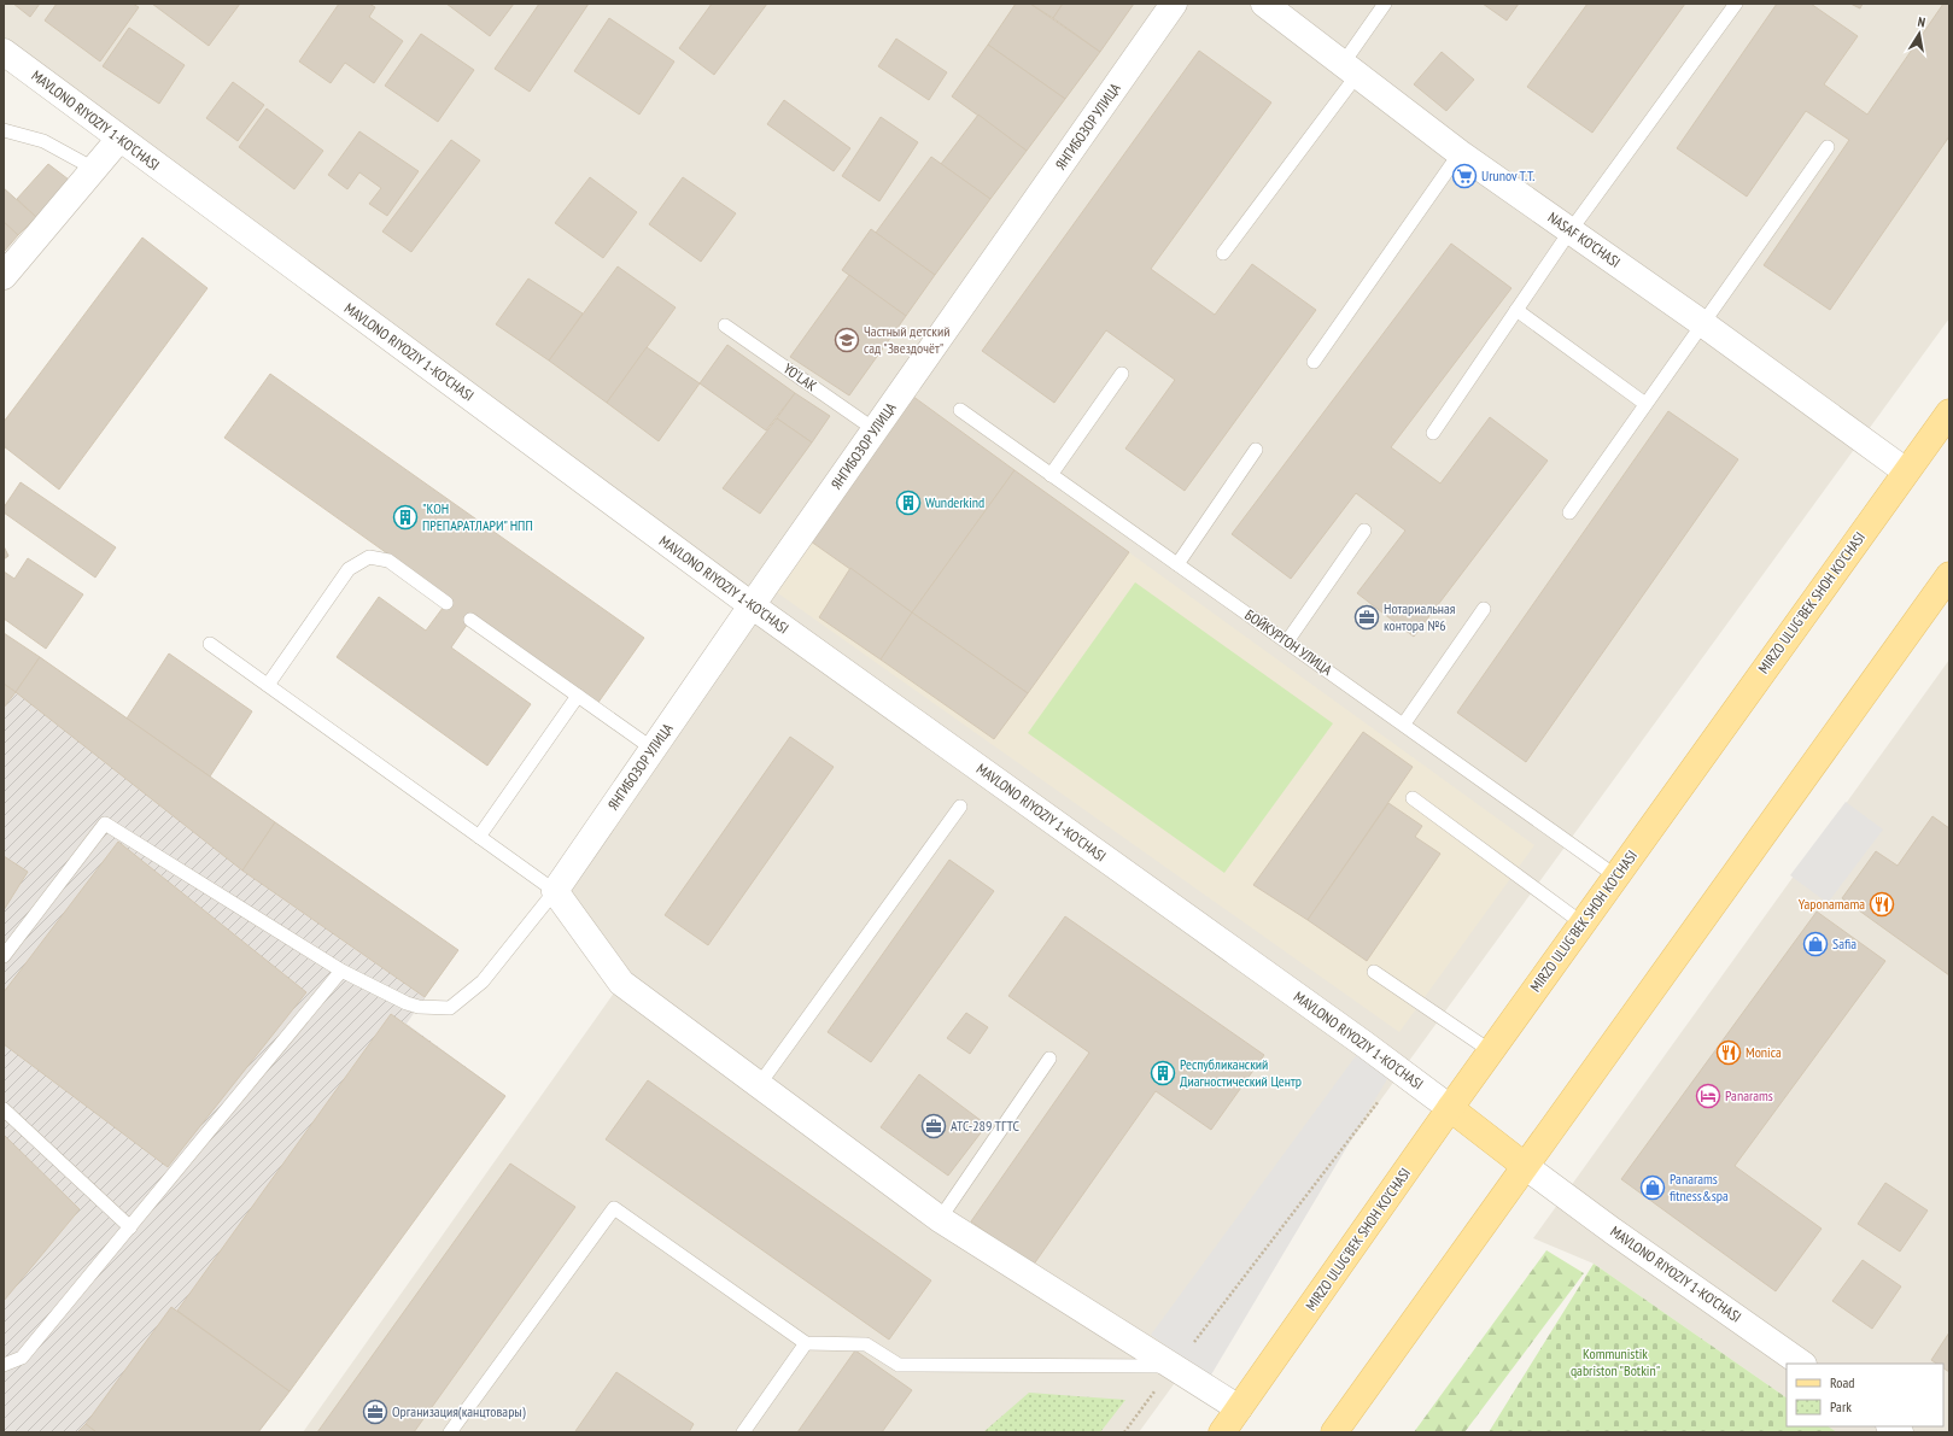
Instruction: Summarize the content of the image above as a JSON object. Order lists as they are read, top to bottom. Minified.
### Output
{"streets":{"main road":["MIRZO ULUG'BEK SHOH KO'CHASI"],"street":["MAVLONO RIYOZIY 1-KO'CHASI","ЯНГИБОЗОР УЛИЦА","NASAF KO'CHASI"],"lane":["YO'LAK","БОЙКУРГОН УЛИЦА"]},"crossings":[["MAVLONO RIYOZIY 1-KO'CHASI","ЯНГИБОЗОР УЛИЦА"],["MAVLONO RIYOZIY 1-KO'CHASI","MIRZO ULUG'BEK SHOH KO'CHASI"],["ЯНГИБОЗОР УЛИЦА","YO'LAK"],["NASAF KO'CHASI","MIRZO ULUG'BEK SHOH KO'CHASI"],["MIRZO ULUG'BEK SHOH KO'CHASI","БОЙКУРГОН УЛИЦА"]],"parks":["Kommunistik qabriston \"Botkin\""],"places":{"supermarket":["Urunov T.T."],"school or university":["Частный детский сад \"Звездочёт\""],"building":["Wunderkind","\"КОН ПРЕПАРАТЛАРИ\" НПП","Республиканский Диагностический Центр"],"office":["Нотариальная контора №6","АТС-289 ТГТС","Организация(канцтовары)"],"restaurant":["Yaponamama","Monica"],"shop":["Safia","Panarams fitness&spa"],"hotel":["Panarams"]},"legend":["Road","Park"],"north":"top"}
